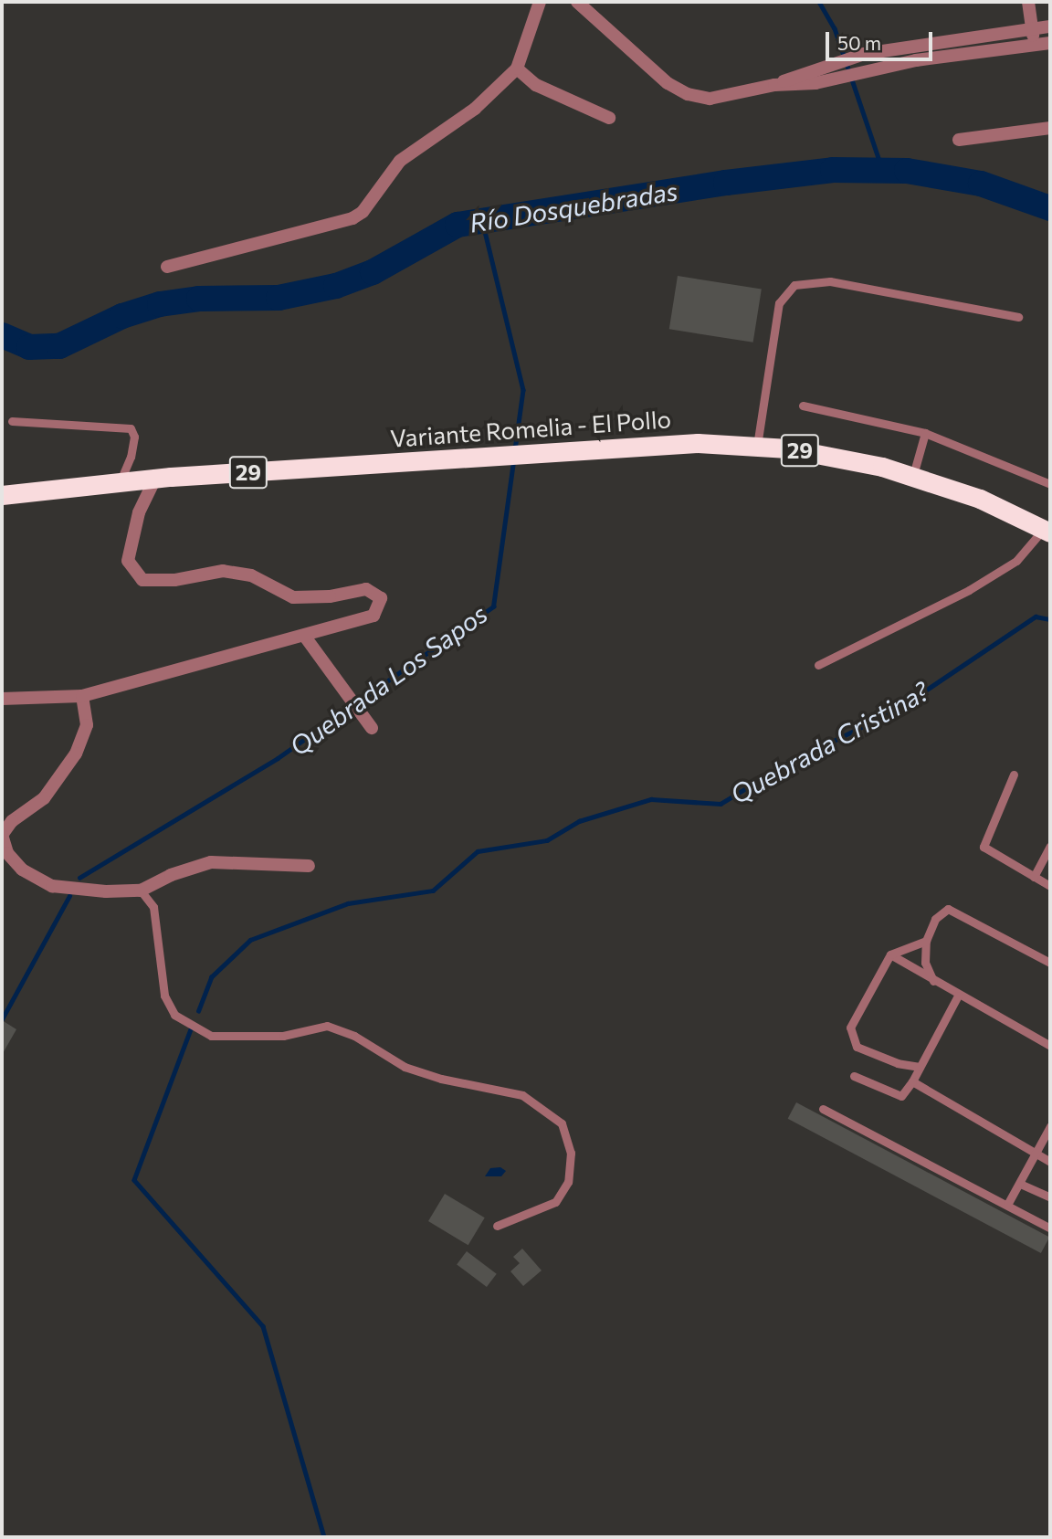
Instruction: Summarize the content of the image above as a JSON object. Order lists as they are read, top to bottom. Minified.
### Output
{"streets":{"highway":["Variante Romelia - El Pollo","29"]},"water":["Río Dosquebradas","Quebrada Los Sapos","Quebrada Cristina?"],"scale_bar":"50 m"}
